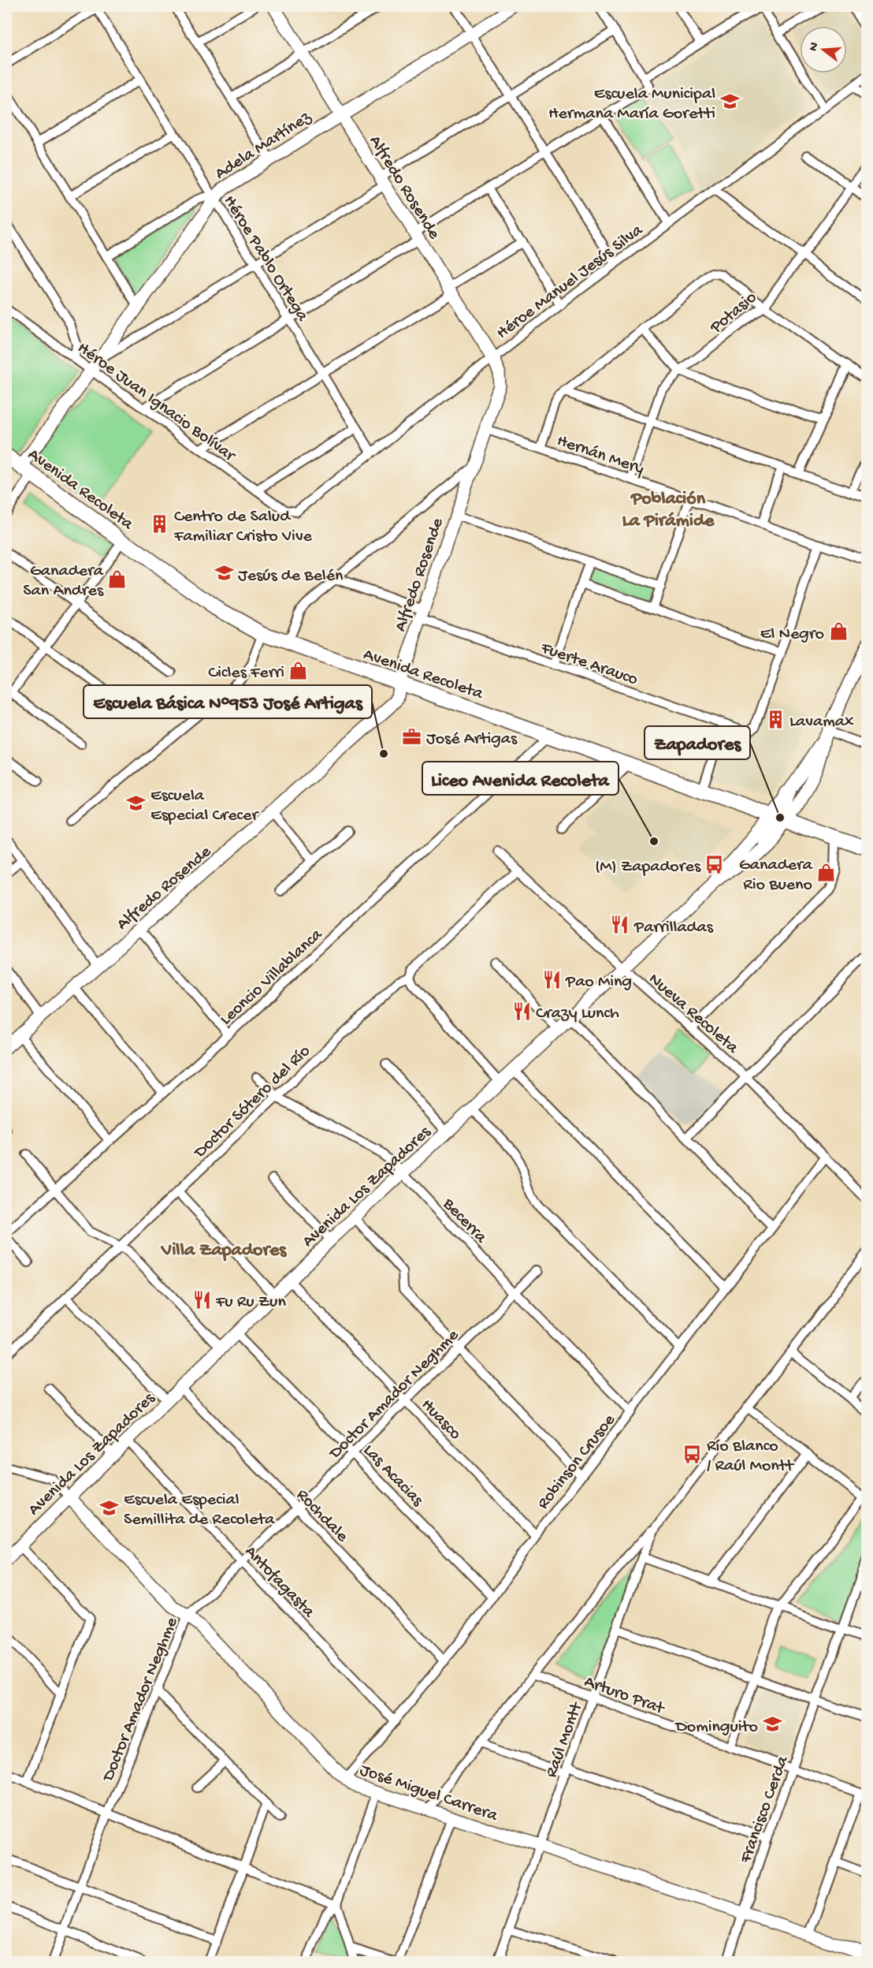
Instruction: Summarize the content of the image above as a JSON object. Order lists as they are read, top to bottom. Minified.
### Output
{"streets":{"main road":["Avenida Recoleta"],"street":["Adela Martínez","Alfredo Rosende","Héroe Pablo Ortega","Héroe Manuel Jesús Silva","Potasio","Héroe Juan Ignacio Bolívar","Hernán Mery","Fuerte Arauco","Leoncio Villablanca","Nueva Recoleta","Doctor Sótero del Río","Avenida Los Zapadores","Becerra","Doctor Amador Neghme","Huasco","Robinson Crusoe","Las Acacias","Rochdale","Antofagasta","Arturo Prat","Raúl Montt","José Miguel Carrera","Francisco Cerda"]},"crossings":[["Adela Martínez","Alfredo Rosende"],["Adela Martínez","Héroe Pablo Ortega"],["Adela Martínez","Héroe Juan Ignacio Bolívar"],["Adela Martínez","Avenida Recoleta"],["Alfredo Rosende","Héroe Manuel Jesús Silva"],["Alfredo Rosende","Hernán Mery"],["Alfredo Rosende","Avenida Recoleta"],["Alfredo Rosende","Fuerte Arauco"],["Héroe Pablo Ortega","Héroe Manuel Jesús Silva"],["Héroe Manuel Jesús Silva","Héroe Juan Ignacio Bolívar"],["Potasio","Hernán Mery"],["Avenida Recoleta","Leoncio Villablanca"],["Avenida Recoleta","Avenida Los Zapadores"],["Nueva Recoleta","Doctor Sótero del Río"],["Nueva Recoleta","Avenida Los Zapadores"],["Nueva Recoleta","Robinson Crusoe"],["Doctor Sótero del Río","Becerra"],["Avenida Los Zapadores","Becerra"],["Avenida Los Zapadores","Huasco"],["Avenida Los Zapadores","Las Acacias"],["Avenida Los Zapadores","Rochdale"],["Avenida Los Zapadores","Antofagasta"],["Avenida Los Zapadores","José Miguel Carrera"],["Becerra","Doctor Amador Neghme"],["Becerra","Robinson Crusoe"],["Doctor Amador Neghme","Huasco"],["Doctor Amador Neghme","Las Acacias"],["Doctor Amador Neghme","Rochdale"],["Doctor Amador Neghme","Antofagasta"],["Doctor Amador Neghme","José Miguel Carrera"],["Huasco","Robinson Crusoe"],["Robinson Crusoe","Las Acacias"],["Robinson Crusoe","Rochdale"],["Robinson Crusoe","Antofagasta"],["Robinson Crusoe","José Miguel Carrera"],["Arturo Prat","Raúl Montt"],["Arturo Prat","Francisco Cerda"],["Raúl Montt","José Miguel Carrera"],["José Miguel Carrera","Francisco Cerda"]],"districts":["Población La Pirámide","Villa Zapadores"],"places":{"school or university":["Escuela Municipal Hermana María Goretti","Jesús de Belén","Escuela Especial Crecer","Escuela Especial Semillita de Recoleta","Dominguito"],"building":["Centro de Salud Familiar Cristo Vive","Lavamax"],"shop":["Ganadera San Andres","El Negro","Cicles Ferri","Ganadera Rio Bueno"],"office":["José Artigas"],"other":["Escuela Básica N°953 José Artigas","Zapadores","Liceo Avenida Recoleta"],"bus stop":["(M) Zapadores","Río Blanco / Raúl Montt"],"restaurant":["Parrilladas","Pao Ming","Crazy Lunch","Fu Ru Zun"]},"north":"left"}
